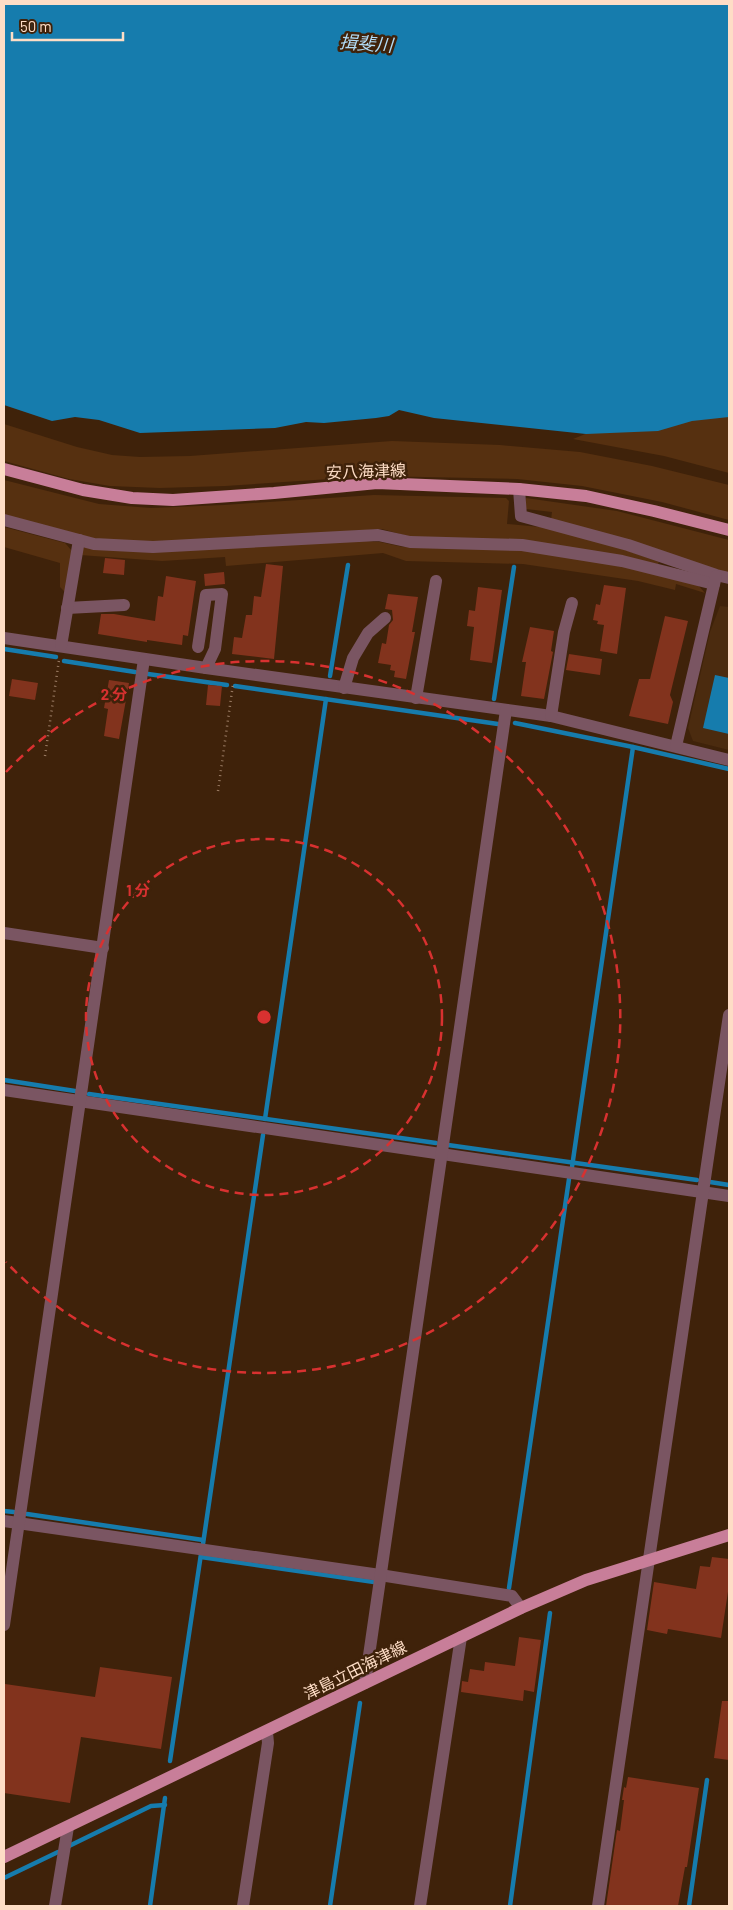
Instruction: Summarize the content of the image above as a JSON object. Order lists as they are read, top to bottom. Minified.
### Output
{"streets":{"main road":["安八海津線","津島立田海津線"]},"water":["揖斐川"],"scale_bar":"50 m","rings":["2 分","1 分"]}
